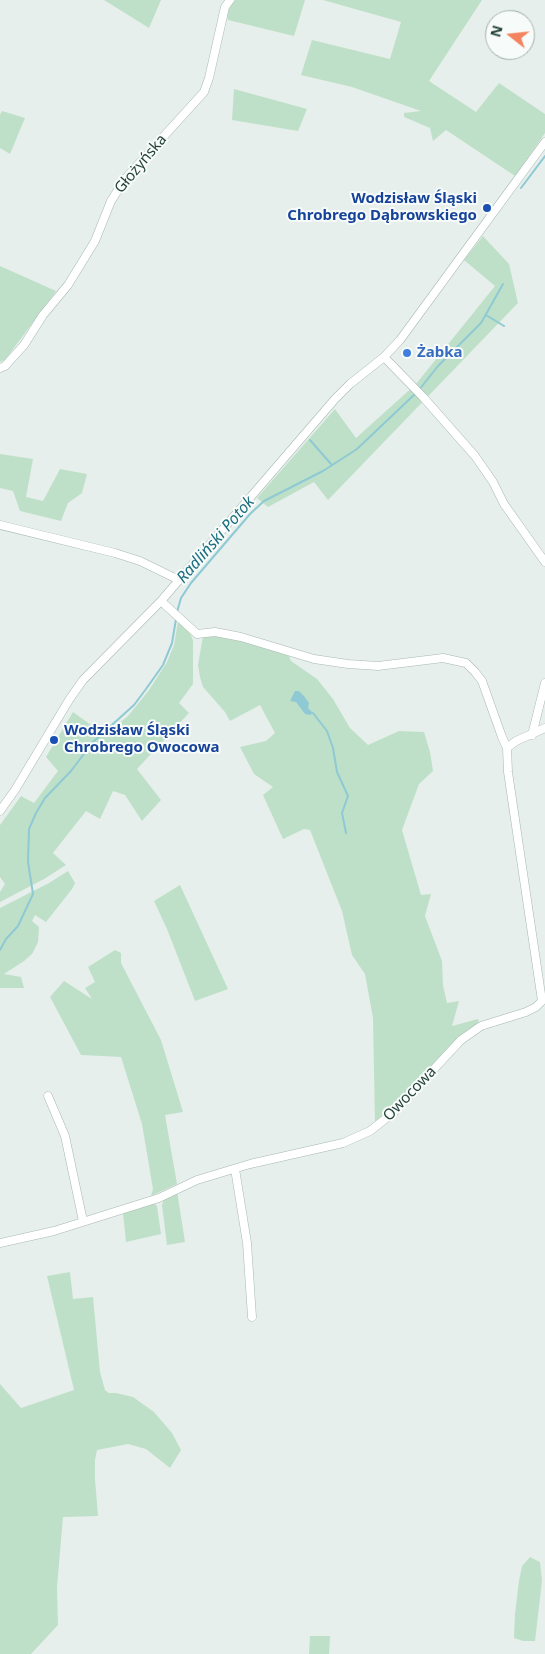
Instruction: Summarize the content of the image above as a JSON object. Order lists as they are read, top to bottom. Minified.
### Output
{"streets":{"street":["Głożyńska","Owocowa"]},"water":["Radliński Potok"],"places":["Wodzisław Śląski Chrobrego Dąbrowskiego","Żabka","Wodzisław Śląski Chrobrego Owocowa"],"north":"left"}
